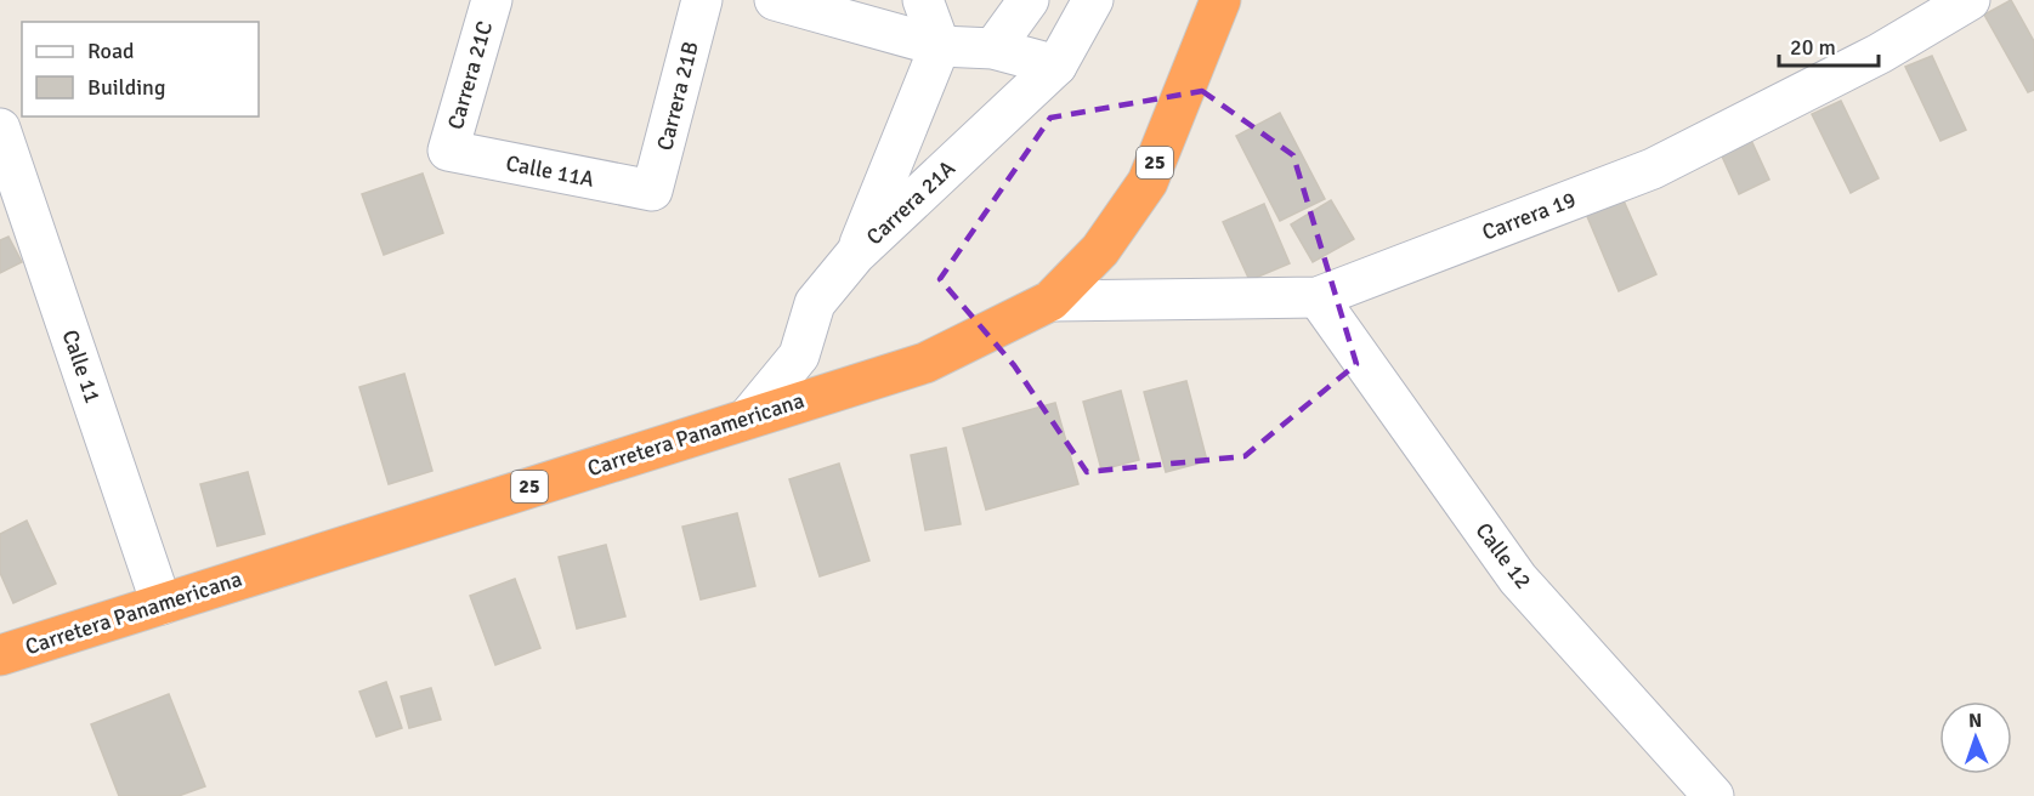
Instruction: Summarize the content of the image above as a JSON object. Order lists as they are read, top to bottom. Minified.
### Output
{"streets":{"highway":["25","Carretera Panamericana"],"street":["Carrera 21C","Carrera 21B","Calle 11A","Carrera 21A","Carrera 19","Calle 11","Calle 12"]},"crossings":[["Carrera 21C","Calle 11A"],["Carrera 21B","Calle 11A"],["Carrera 21A","Carretera Panamericana"],["Carrera 19","Carretera Panamericana"],["Carrera 19","Calle 12"],["Calle 11","Carretera Panamericana"]],"legend":["Road","Building"],"scale_bar":"20 m","north":"top"}
